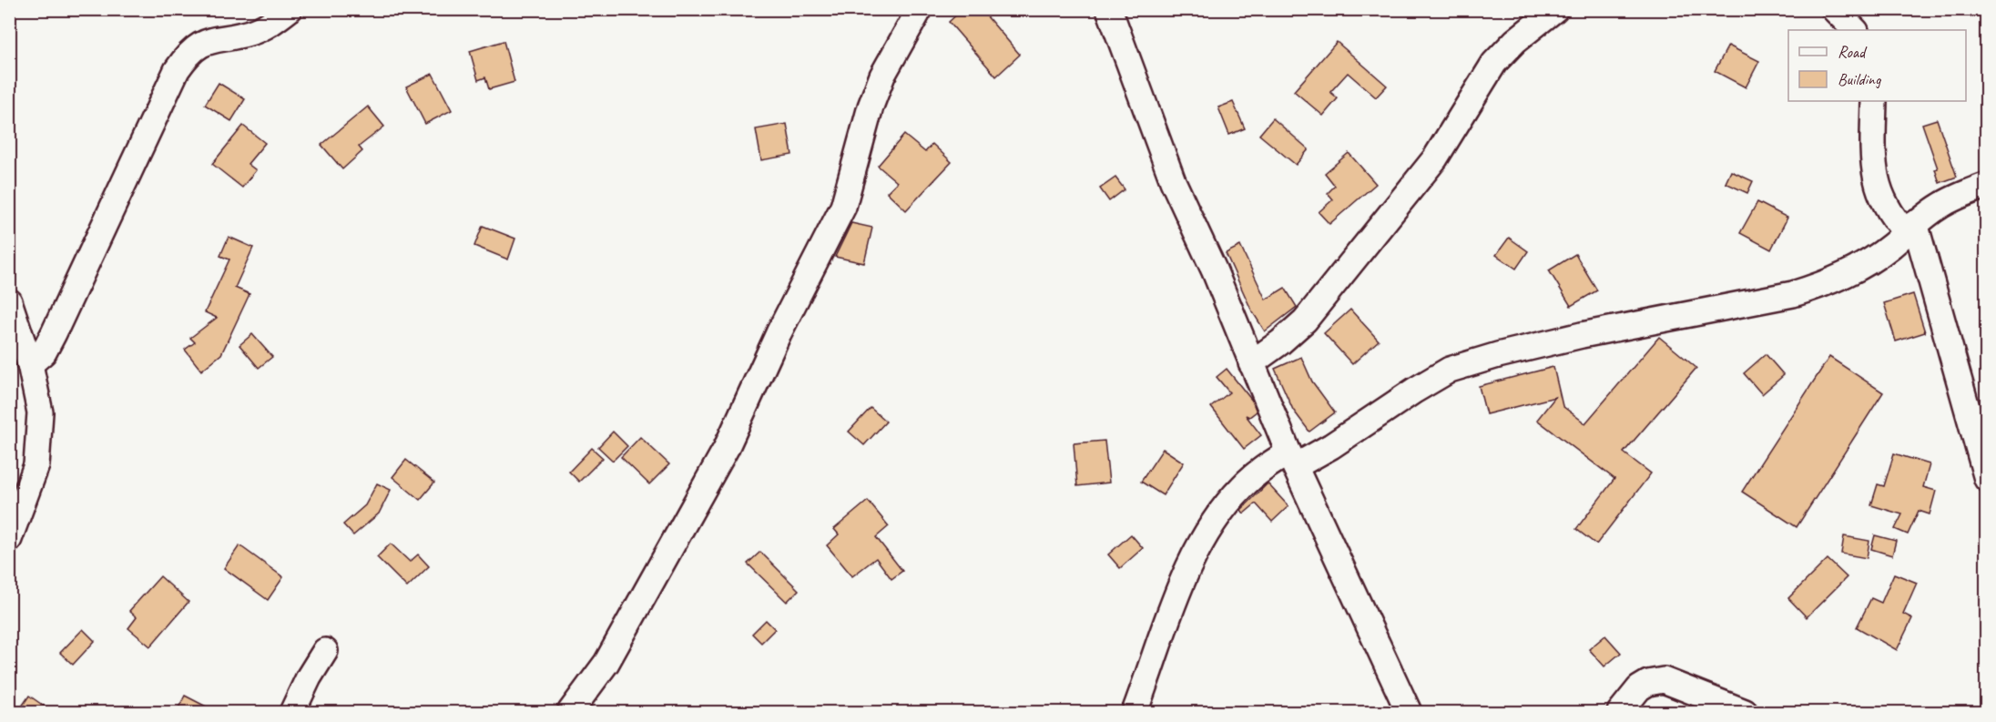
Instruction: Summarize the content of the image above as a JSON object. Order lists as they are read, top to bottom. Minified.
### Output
{"legend":["Road","Building"]}
